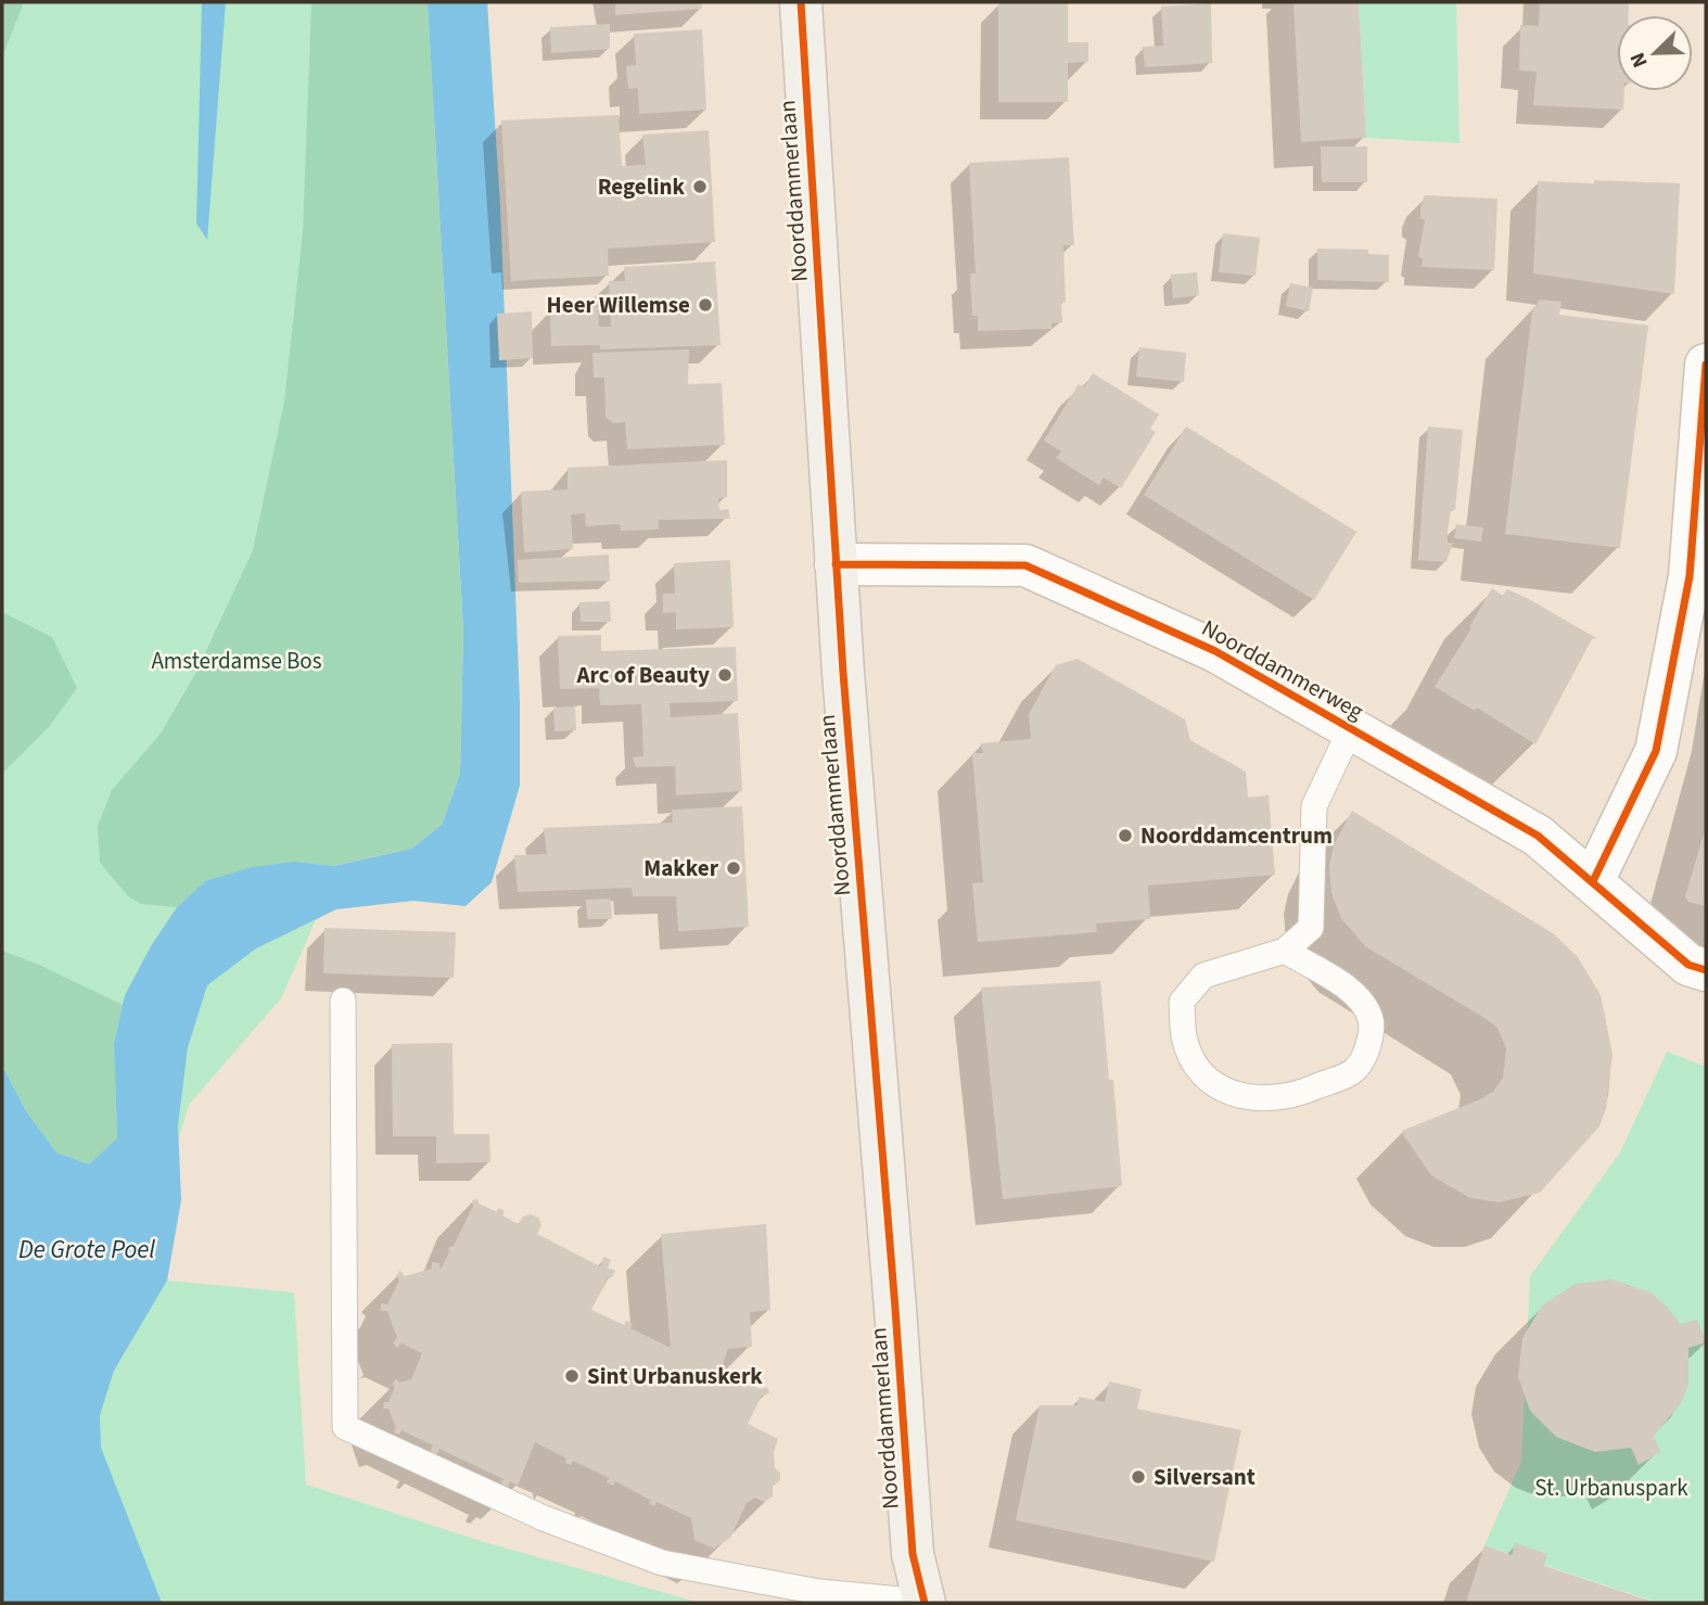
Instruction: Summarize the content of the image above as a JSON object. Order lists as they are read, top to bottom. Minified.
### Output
{"streets":{"street":["Noorddammerlaan","Noorddammerweg"]},"crossings":[["Noorddammerlaan","Noorddammerweg"]],"water":["De Grote Poel"],"parks":["Amsterdamse Bos","St. Urbanuspark"],"places":["Regelink","Heer Willemse","Arc of Beauty","Noorddamcentrum","Makker","Sint Urbanuskerk","Silversant"],"north":"bottom left"}
